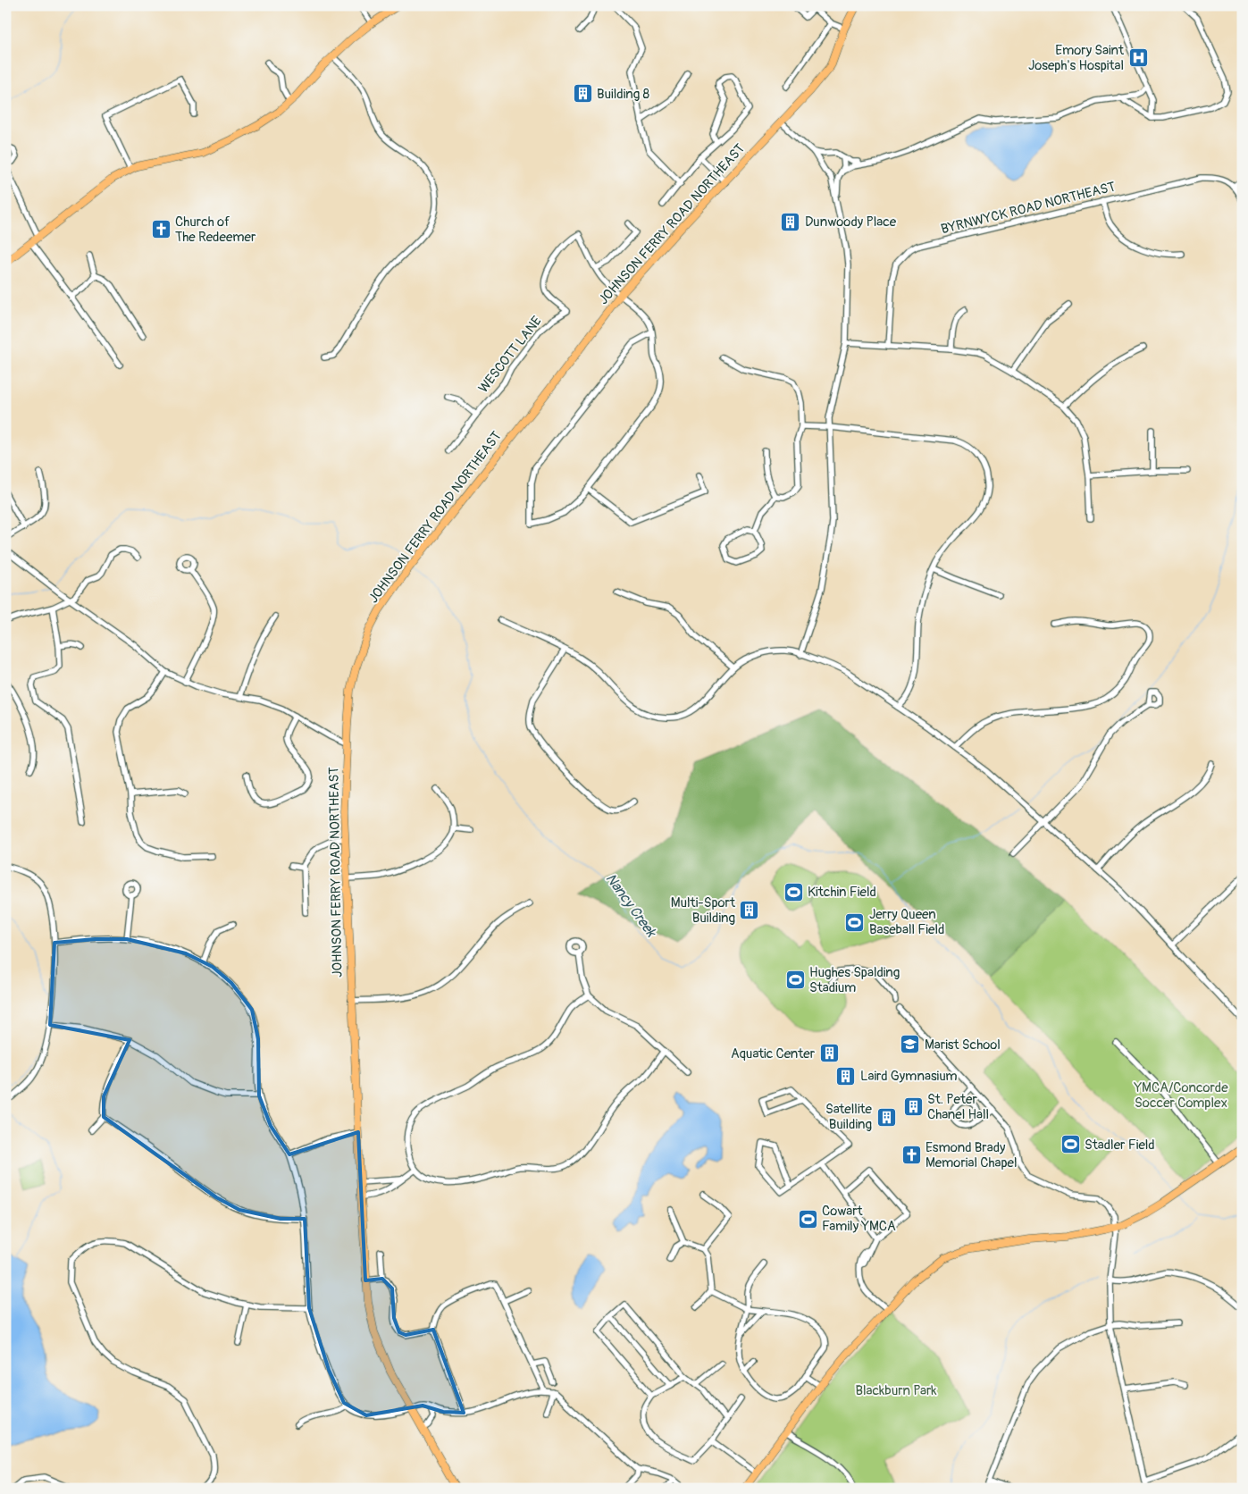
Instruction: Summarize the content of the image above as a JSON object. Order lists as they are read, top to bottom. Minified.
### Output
{"streets":{"main road":["JOHNSON FERRY ROAD NORTHEAST"],"street":["BYRNWYCK ROAD NORTHEAST","WESCOTT LANE"]},"crossings":[["JOHNSON FERRY ROAD NORTHEAST","WESCOTT LANE"]],"water":["Nancy Creek"],"parks":["YMCA/Concorde Soccer Complex","Blackburn Park"],"places":{"hospital":["Emory Saint Joseph's Hospital"],"building":["Building 8","Dunwoody Place","Multi-Sport Building","Aquatic Center","Laird Gymnasium","St. Peter Chanel Hall","Satellite Building"],"church":["Church of The Redeemer","Esmond Brady Memorial Chapel"],"sports":["Kitchin Field","Jerry Queen Baseball Field","Hughes Spalding Stadium","Stadler Field","Cowart Family YMCA"],"school or university":["Marist School"]}}
